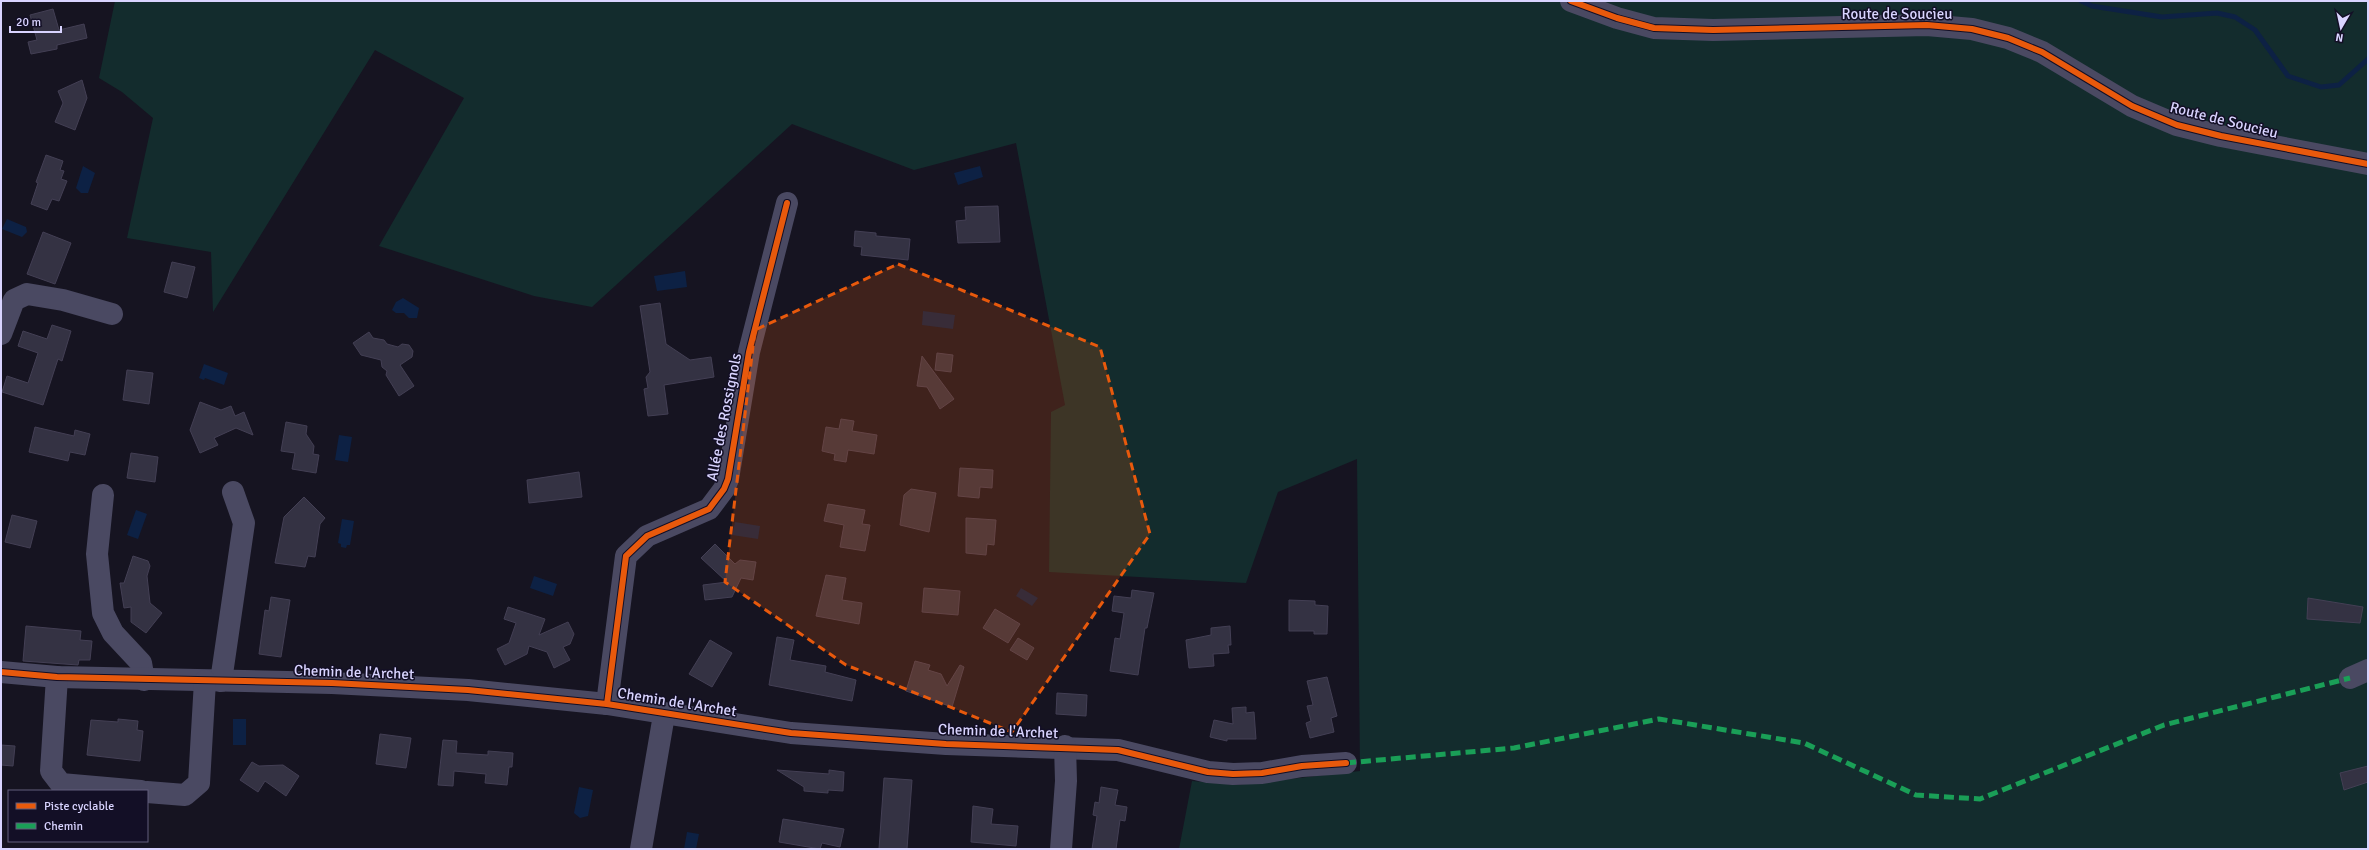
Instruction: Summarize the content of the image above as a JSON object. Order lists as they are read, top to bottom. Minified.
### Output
{"streets":{"street":["Route de Soucieu","Allée des Rossignols","Chemin de l'Archet"]},"crossings":[["Allée des Rossignols","Chemin de l'Archet"]],"legend":["Piste cyclable","Chemin"],"scale_bar":"20 m","north":"bottom"}
